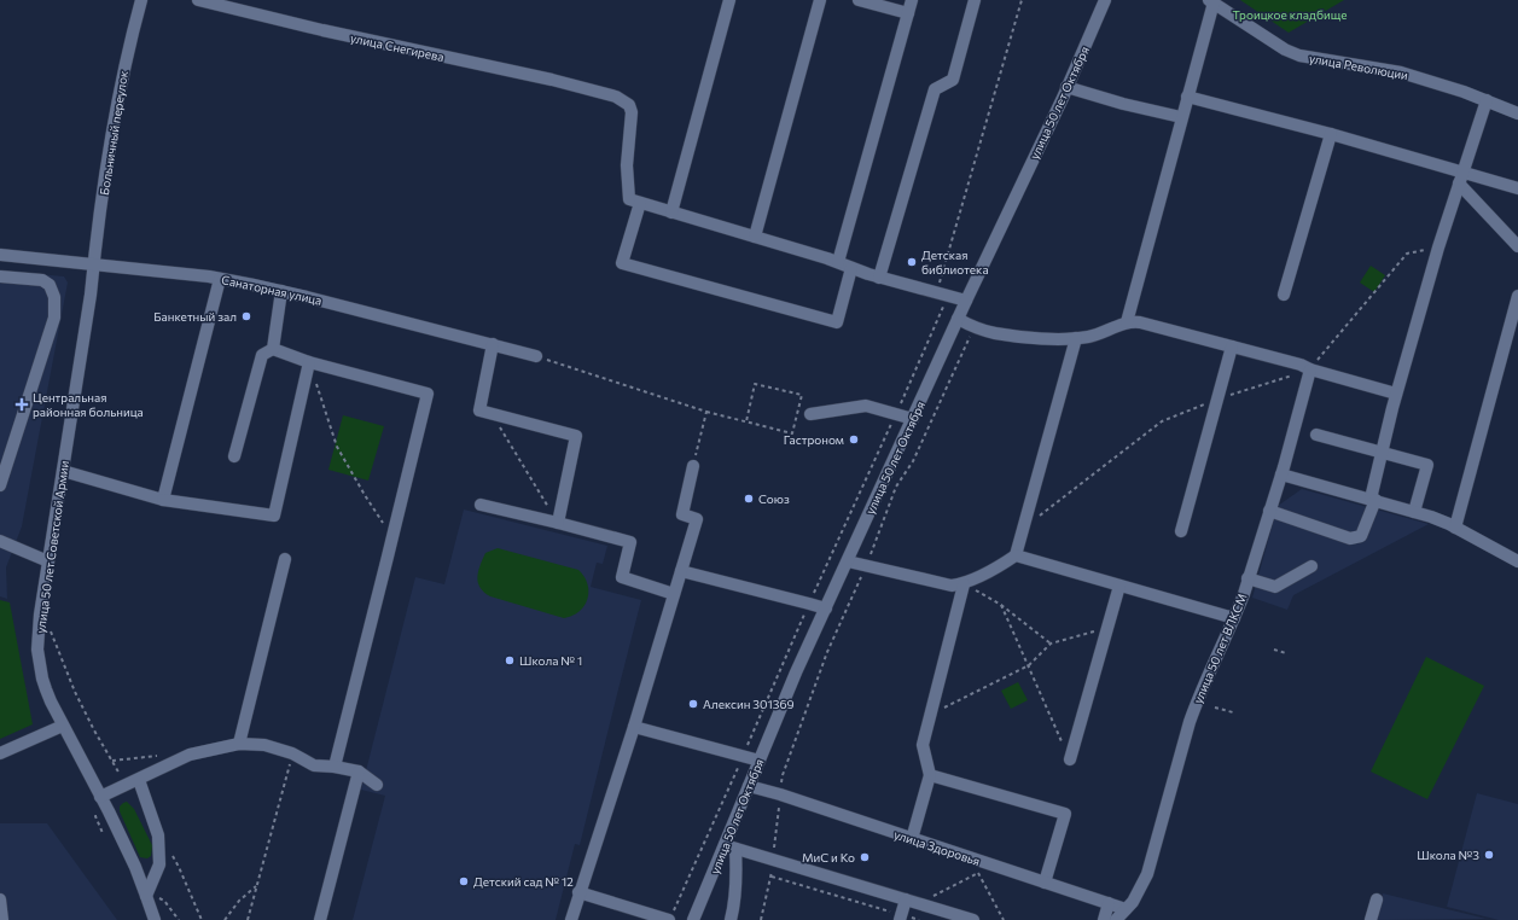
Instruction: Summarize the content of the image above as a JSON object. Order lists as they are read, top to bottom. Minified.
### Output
{"streets":{"street":["улица Снегирева","улица Революции","улица 50 лет Октября","Больничный переулок","Санаторная улица","улица 50 лет Советской Армии","улица 50 лет ВЛКСМ","улица Здоровья"]},"crossings":[["улица 50 лет Октября","улица Здоровья"],["Больничный переулок","Санаторная улица"],["Больничный переулок","улица 50 лет Советской Армии"],["Санаторная улица","улица 50 лет Советской Армии"],["улица 50 лет ВЛКСМ","улица Здоровья"]],"parks":["Троицкое кладбище"],"places":{"other":["Детская библиотека","Банкетный зал","Гастроном","Союз","Школа № 1","Алексин 301369","Школа №3","МиС и Ко","Детский сад № 12"],"health":["Центральная районная больница"]}}
